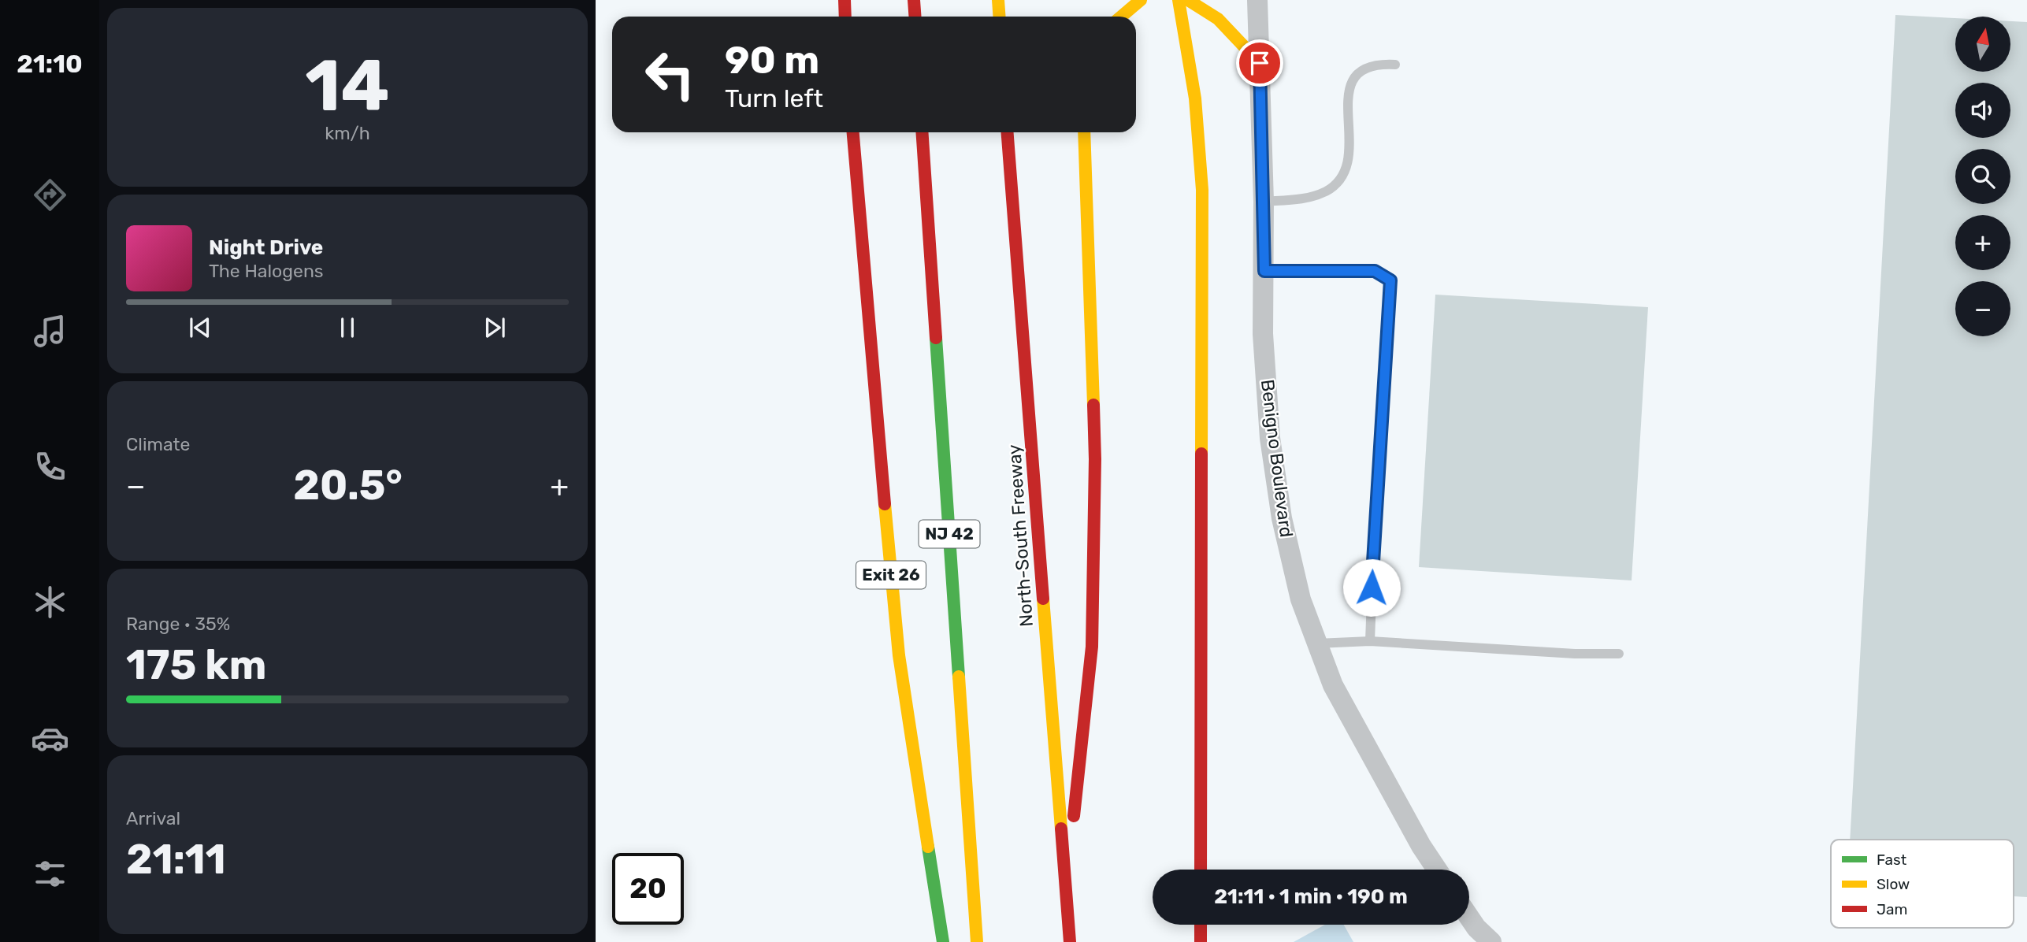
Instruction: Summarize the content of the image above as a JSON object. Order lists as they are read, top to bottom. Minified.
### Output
{"streets":{"highway":["NJ 42","North-South Freeway","Exit 26"],"street":["Benigno Boulevard"]},"legend":["Fast","Slow","Jam"],"north":"top","page":{"tabs":"21:10","tile":[["14","km/h"],"Climate",["Range · 35%","175 km"],["Arrival","21:11"]],"map_buttons":["+","−"],"turn":["90 m","Turn left"],"song":["Night Drive","The Halogens"],"heat":["−","20.5°","+"],"limit":"20","trip":"21:11 · 1 min · 190 m"}}
